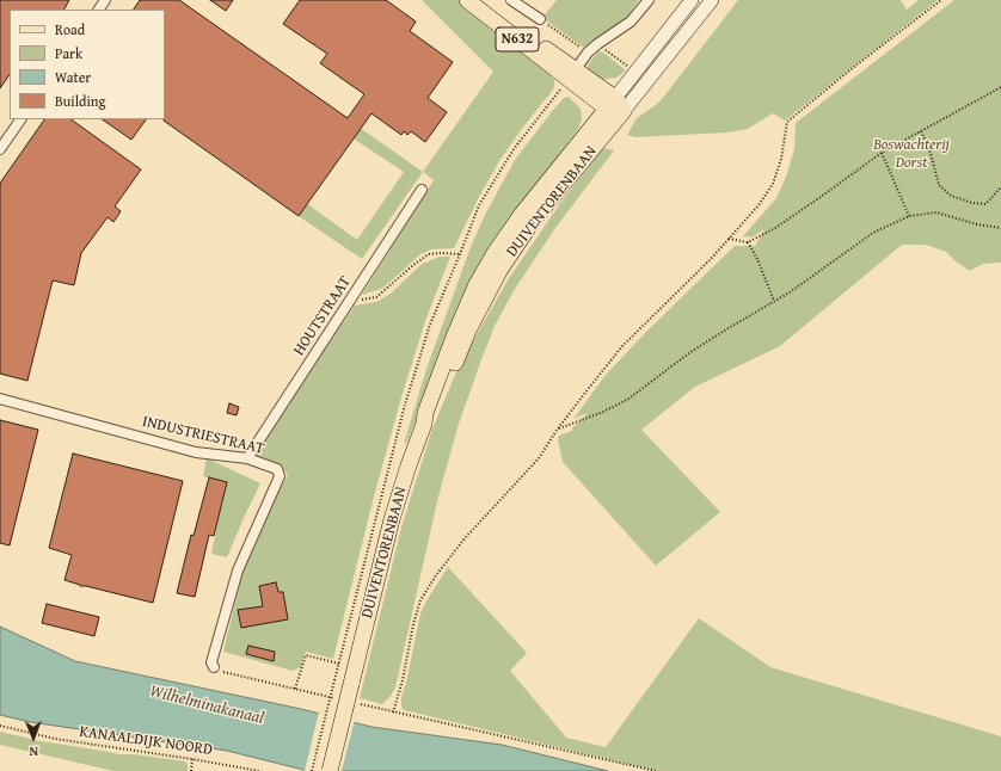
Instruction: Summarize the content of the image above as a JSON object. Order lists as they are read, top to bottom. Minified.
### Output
{"streets":{"main road":["N632","DUIVENTORENBAAN"],"street":["HOUTSTRAAT","INDUSTRIESTRAAT"],"path":["KANAALDIJK NOORD"]},"crossings":[["N632","DUIVENTORENBAAN"],["HOUTSTRAAT","INDUSTRIESTRAAT"]],"water":["Wilhelminakanaal"],"parks":["Boswachterij Dorst"],"legend":["Road","Park","Water","Building"],"north":"bottom"}
